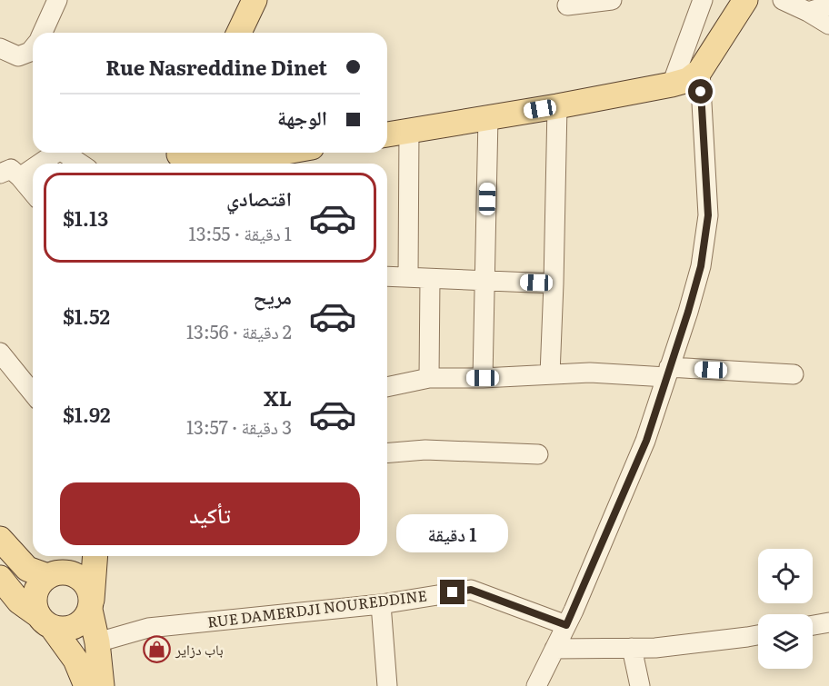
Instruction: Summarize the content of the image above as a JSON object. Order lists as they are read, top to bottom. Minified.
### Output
{"streets":{"street":["RUE DAMERDJI NOUREDDINE"]},"places":{"shop":["باب دزاير"]},"page":{"banner":["Rue Nasreddine Dinet","الوجهة"],"list":[{"name":"اقتصادي","note":"1 دقيقة · 13:55","value":"$1.13"},{"name":"مريح","note":"2 دقيقة · 13:56","value":"$1.52"},{"name":"XL","note":"3 دقيقة · 13:57","value":"$1.92"}],"buttons":"تأكيد","bubble":"1 دقيقة"}}
